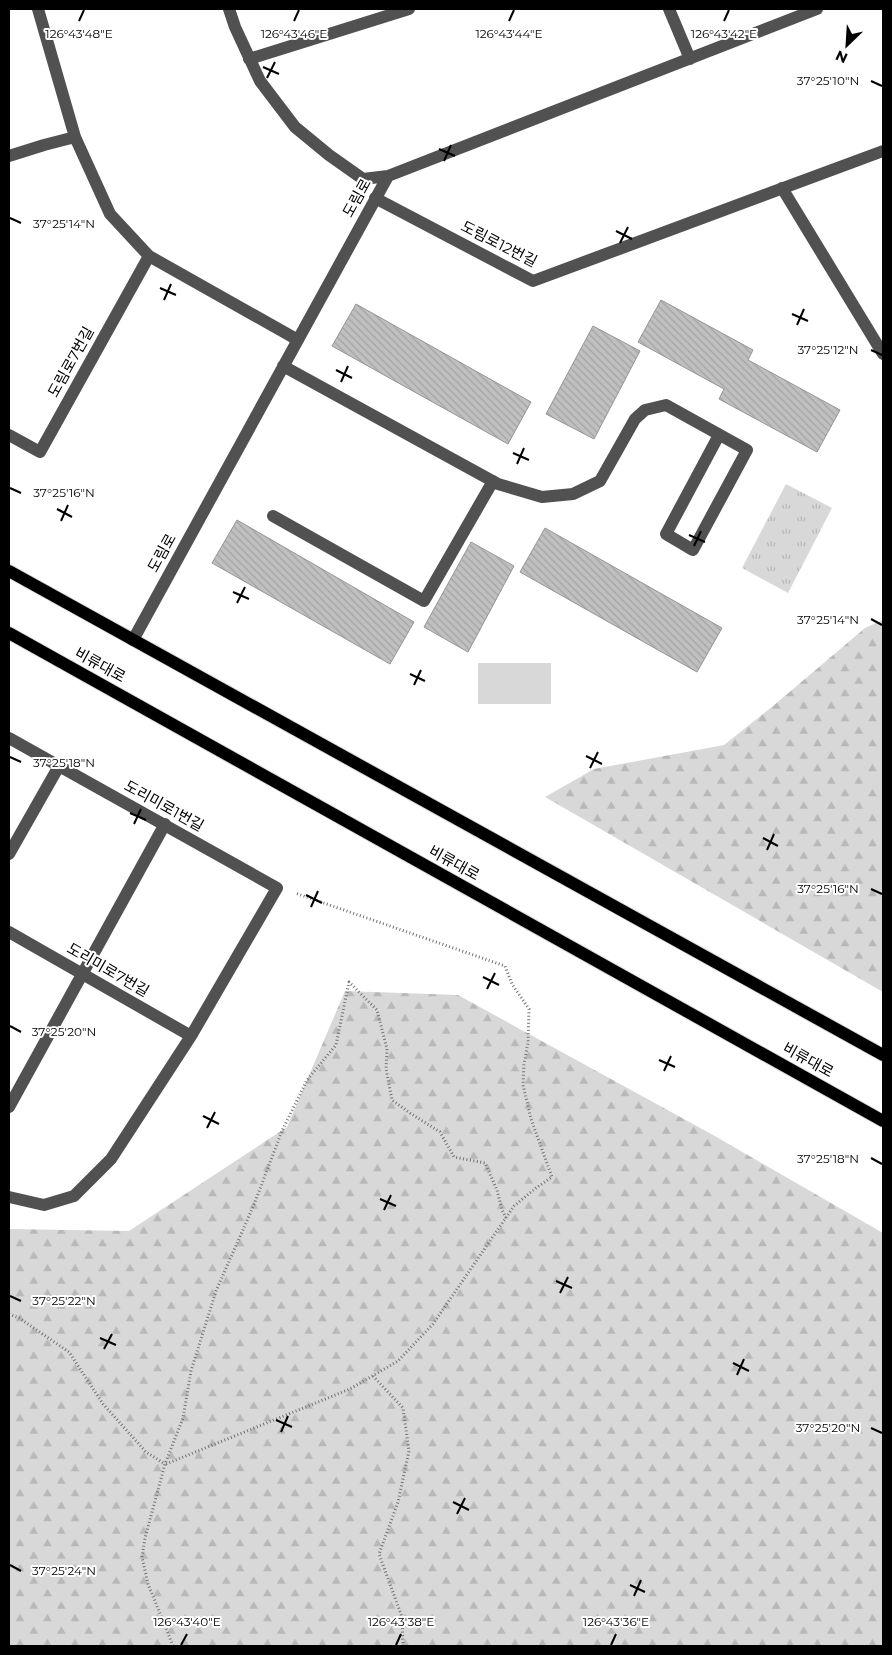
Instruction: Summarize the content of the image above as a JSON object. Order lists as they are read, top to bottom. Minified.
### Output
{"streets":{"main road":["비류대로"],"street":["도림로","도림로12번길","도림로7번길","도리미로1번길","도리미로7번길"]},"crossings":[["도림로","도림로12번길"]],"north":"bottom left","coordinates":["126°43'44\"E","126°43'42\"E","126°43'48\"E","126°43'46\"E","37°25'10\"N","37°25'14\"N","37°25'12\"N","37°25'16\"N","37°25'18\"N","37°25'20\"N","37°25'22\"N","37°25'24\"N","126°43'40\"E","126°43'38\"E","126°43'36\"E"]}
